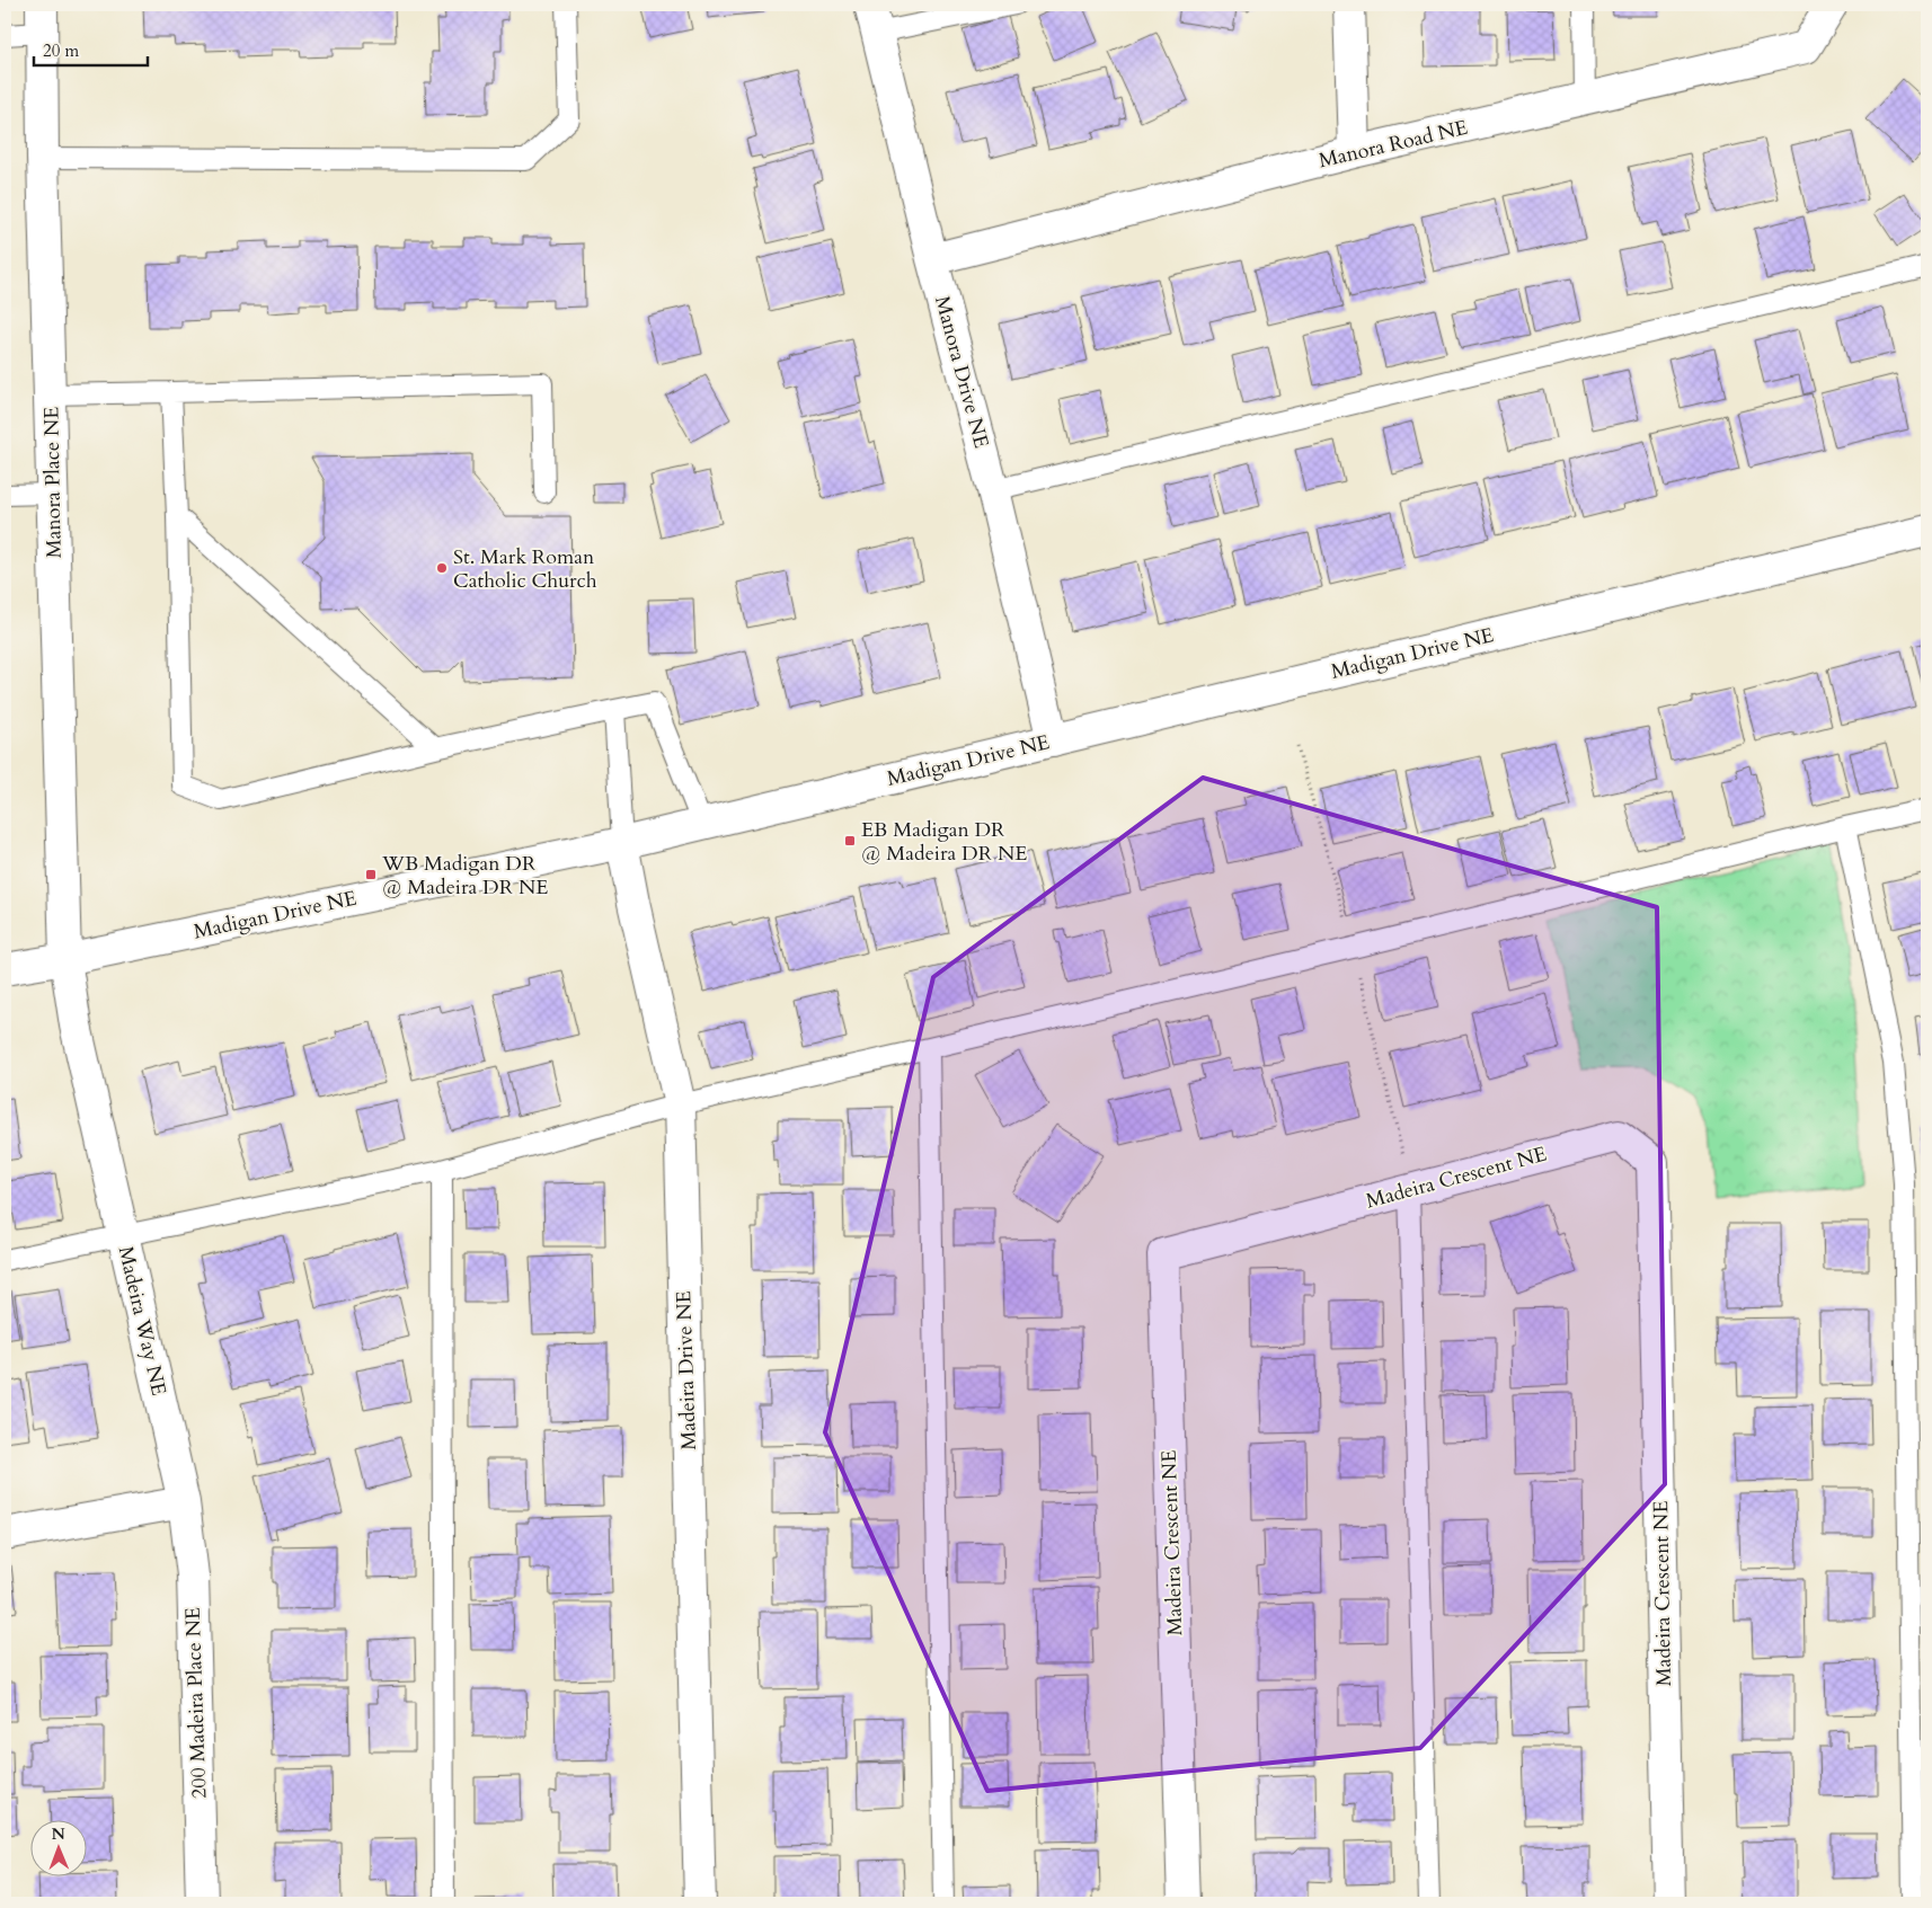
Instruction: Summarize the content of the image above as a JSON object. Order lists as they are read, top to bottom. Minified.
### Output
{"streets":{"street":["Manora Road NE","Manora Drive NE","Manora Place NE","Madigan Drive NE","Madeira Crescent NE","Madeira Way NE","Madeira Drive NE","200 Madeira Place NE"]},"crossings":[["Manora Road NE","Manora Drive NE"],["Manora Drive NE","Madigan Drive NE"],["Manora Place NE","Madigan Drive NE"],["Manora Place NE","Madeira Way NE"],["Madigan Drive NE","Madeira Way NE"],["Madigan Drive NE","Madeira Drive NE"],["Madeira Way NE","200 Madeira Place NE"]],"places":{"other":["St. Mark Roman Catholic Church"],"transit":["EB Madigan DR @ Madeira DR NE","WB Madigan DR @ Madeira DR NE"]},"scale_bar":"20 m","north":"top"}
